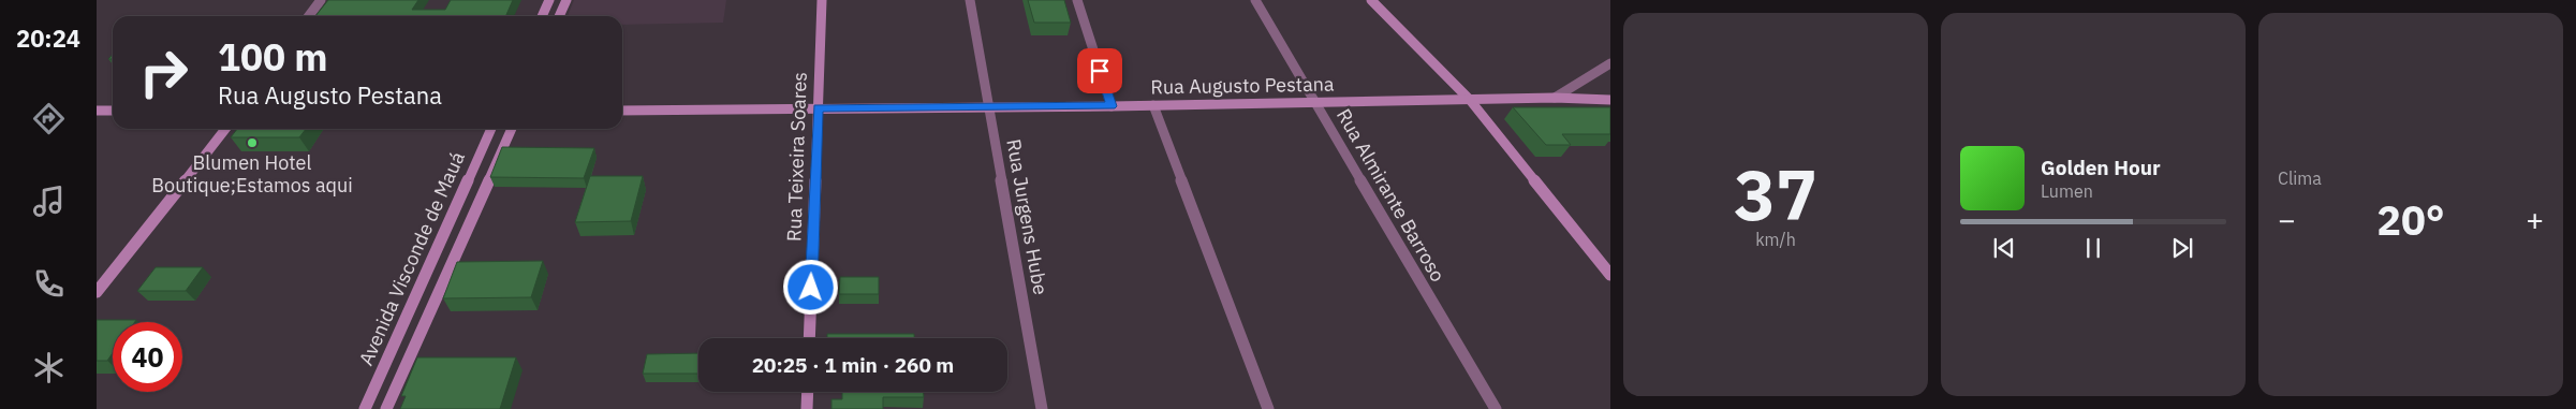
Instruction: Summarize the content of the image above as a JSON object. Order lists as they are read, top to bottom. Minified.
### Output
{"streets":{"street":["Rua Augusto Pestana","Rua Teixeira Soares","Rua Almirante Barroso","Rua Jurgens Hube","Avenida Visconde de Mauá"]},"crossings":[["Rua Augusto Pestana","Rua Teixeira Soares"],["Rua Augusto Pestana","Rua Almirante Barroso"],["Rua Augusto Pestana","Rua Jurgens Hube"]],"places":["Blumen Hotel Boutique;Estamos aqui"],"page":{"tabs":"20:24","tile":[["37","km/h"],"Clima"],"turn":["100 m","Rua Augusto Pestana"],"song":["Golden Hour","Lumen"],"heat":["−","20°","+"],"limit":"40","trip":"20:25 · 1 min · 260 m"}}
